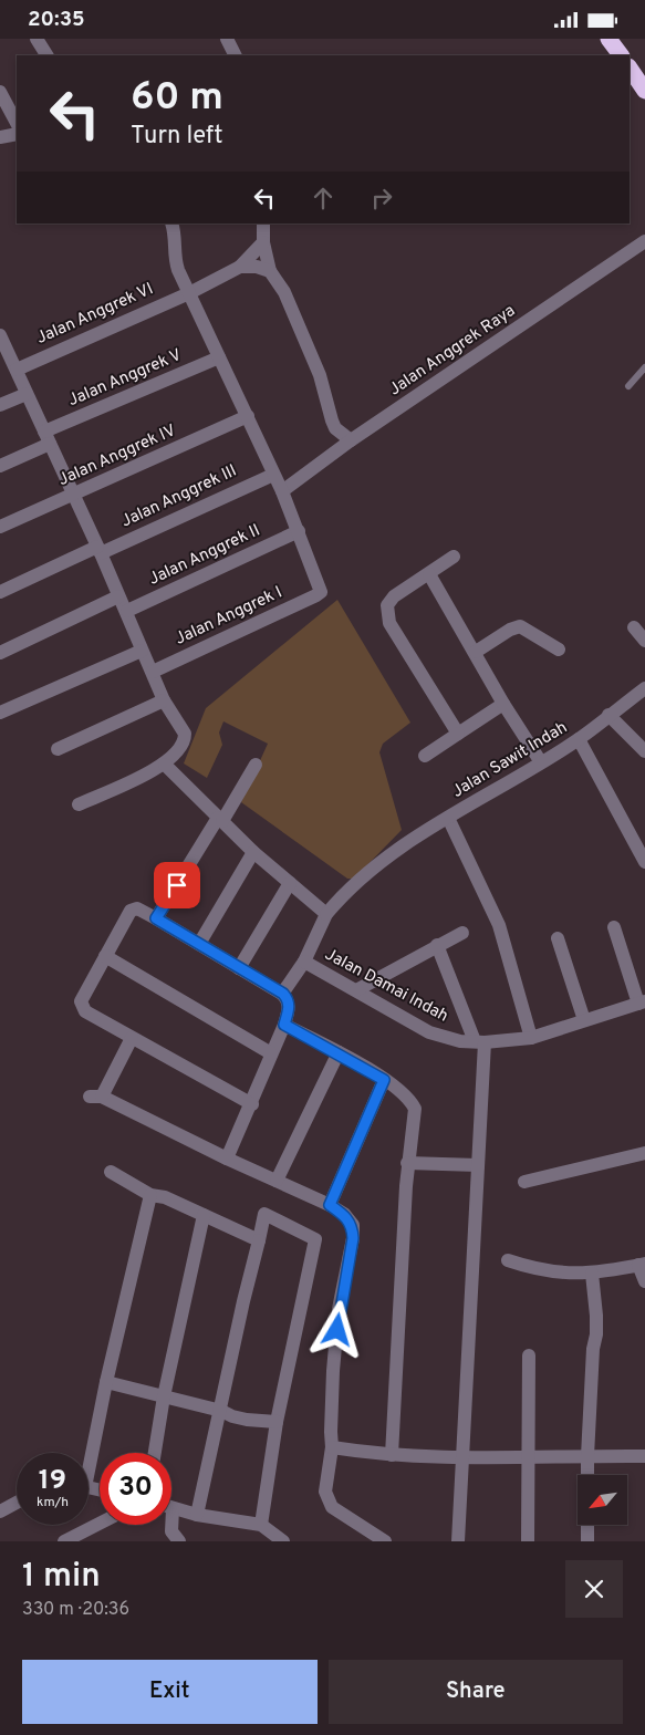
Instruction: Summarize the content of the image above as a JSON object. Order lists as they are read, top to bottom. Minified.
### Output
{"streets":{"street":["Jalan Anggrek VI","Jalan Anggrek Raya","Jalan Anggrek V","Jalan Anggrek IV","Jalan Anggrek III","Jalan Anggrek II","Jalan Anggrek I","Jalan Sawit Indah","Jalan Damai Indah"]},"crossings":[["Jalan Anggrek II","Jalan Anggrek I"],["Jalan Sawit Indah","Jalan Damai Indah"]],"north":"bottom left","page":{"status":"20:35","turn":["60 m","Turn left"],"speed":"19 km/h","limit":"30","heading":["1 min","330 m · 20:36"],"buttons":["Exit","Share"]}}
